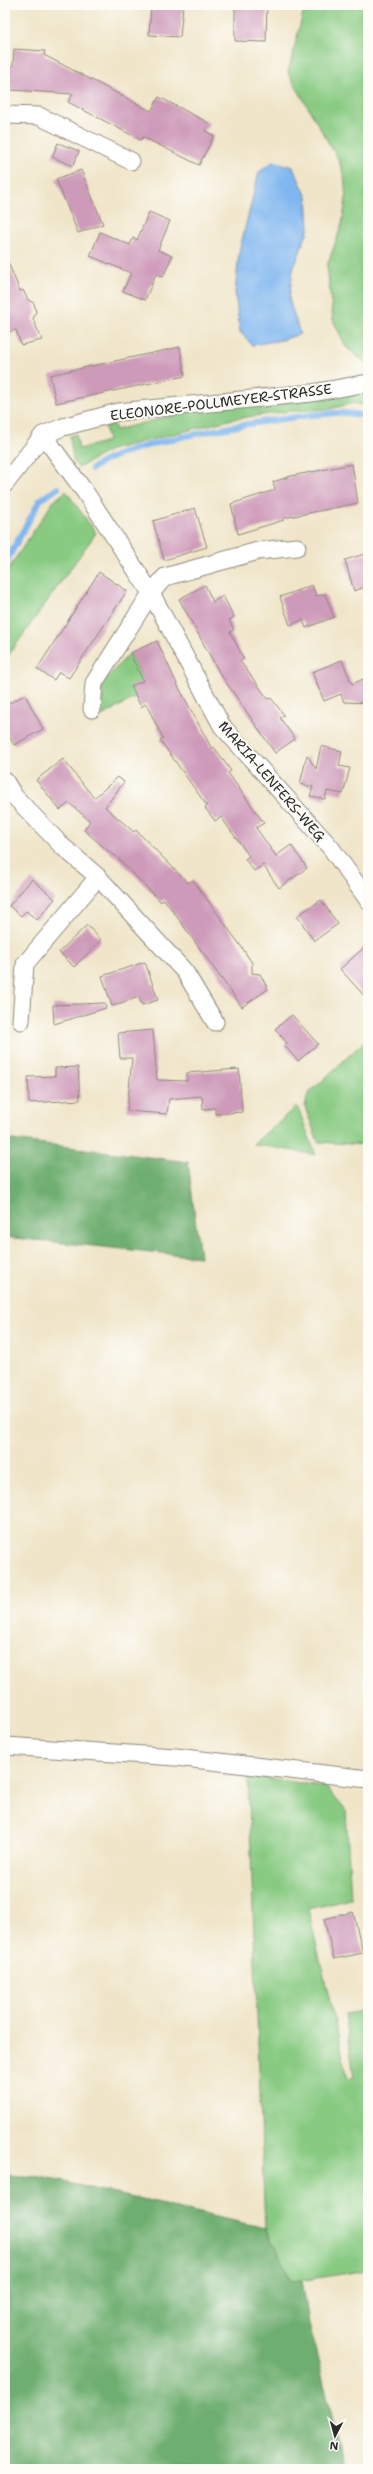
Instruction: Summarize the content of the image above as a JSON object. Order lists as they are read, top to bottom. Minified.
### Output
{"streets":{"street":["ELEONORE-POLLMEYER-STRASSE","MARIA-LENFERS-WEG"]},"crossings":[["ELEONORE-POLLMEYER-STRASSE","MARIA-LENFERS-WEG"]],"north":"bottom"}
